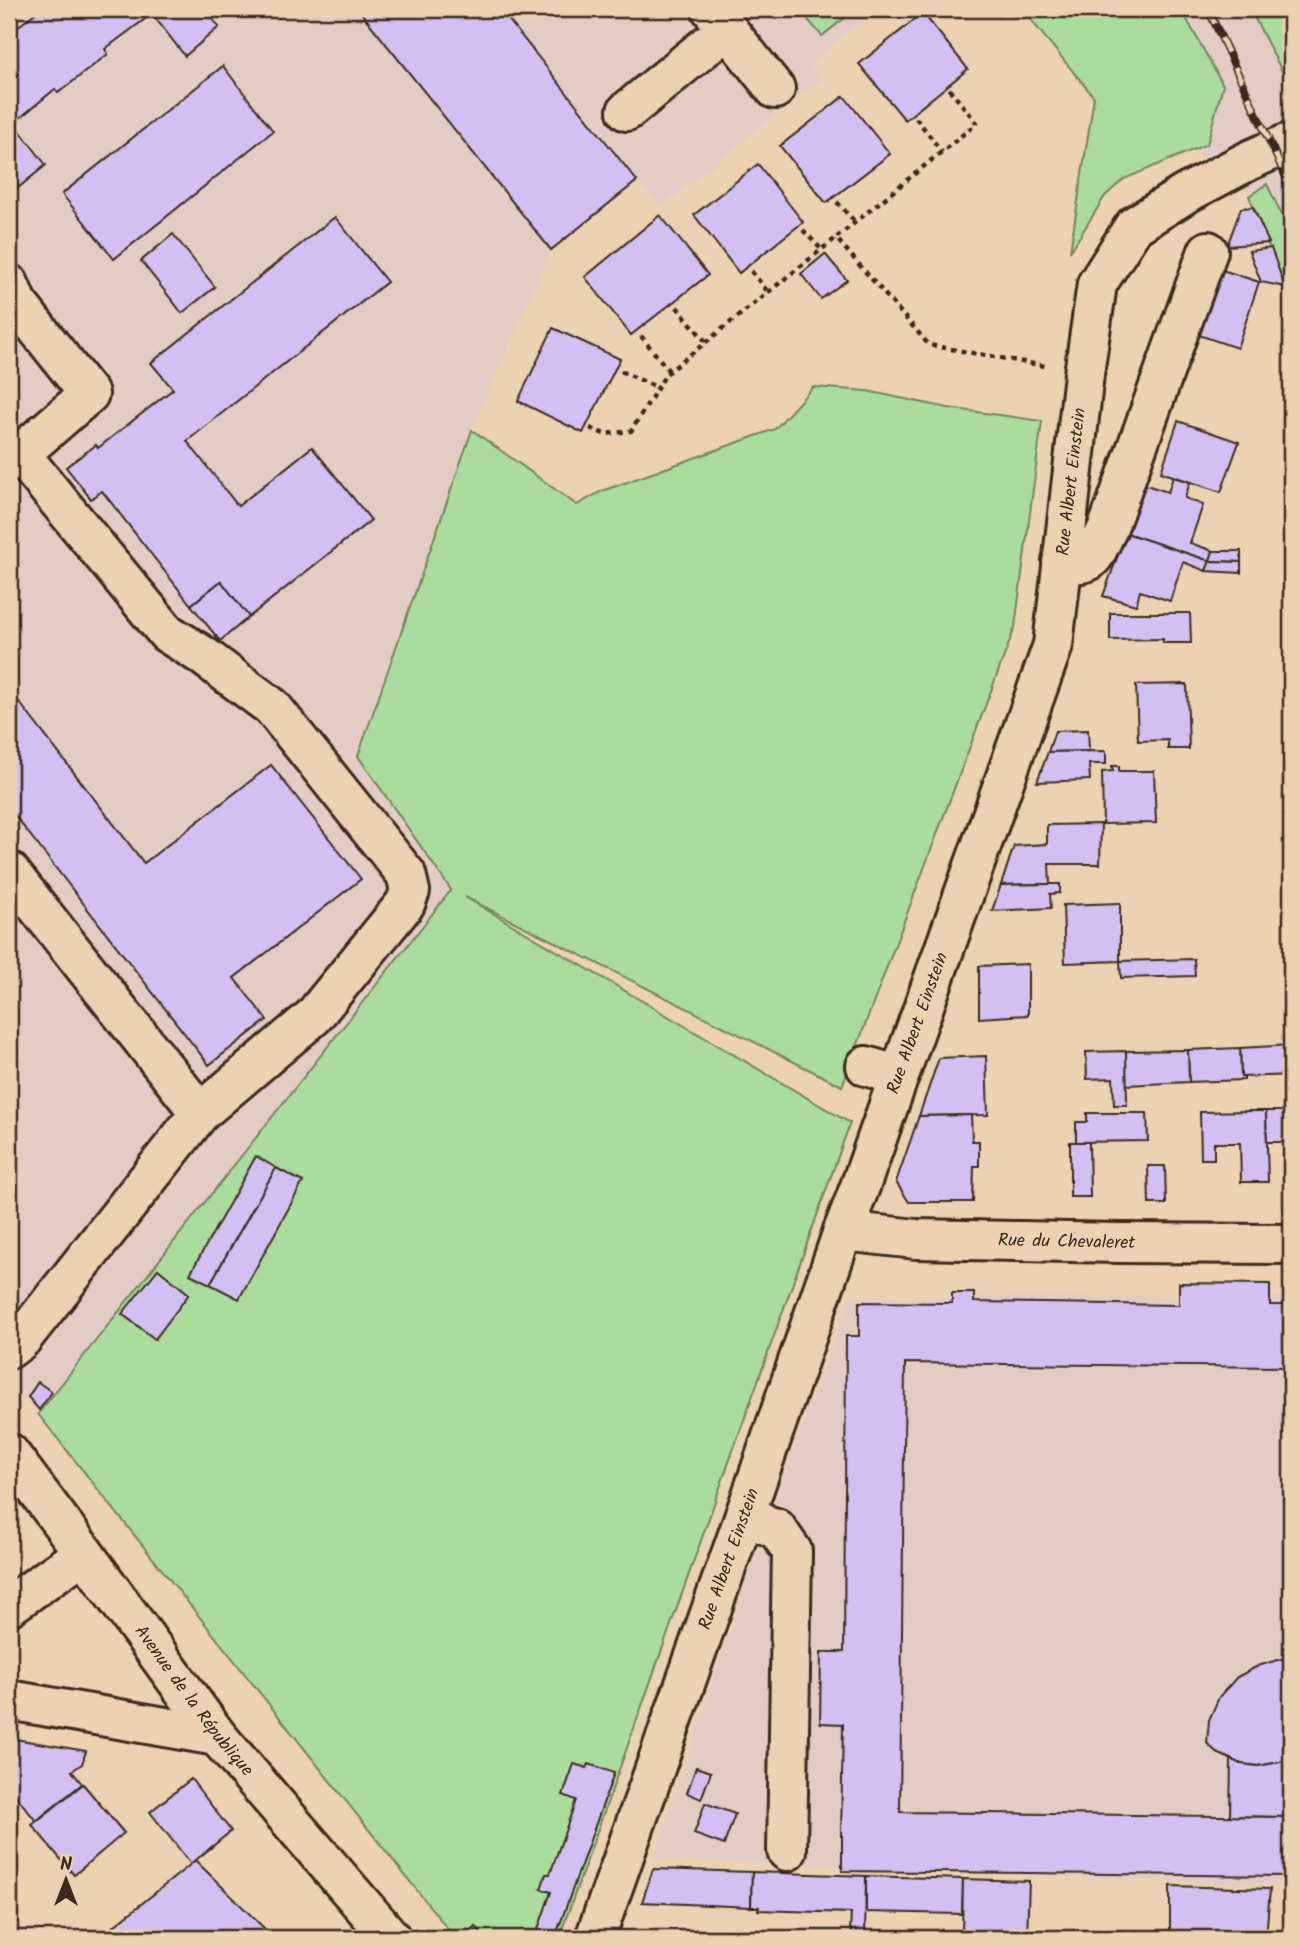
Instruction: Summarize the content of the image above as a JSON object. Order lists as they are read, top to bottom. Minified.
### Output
{"streets":{"street":["Rue Albert Einstein","Rue du Chevaleret","Avenue de la République"]},"crossings":[["Rue Albert Einstein","Rue du Chevaleret"]],"north":"top"}
